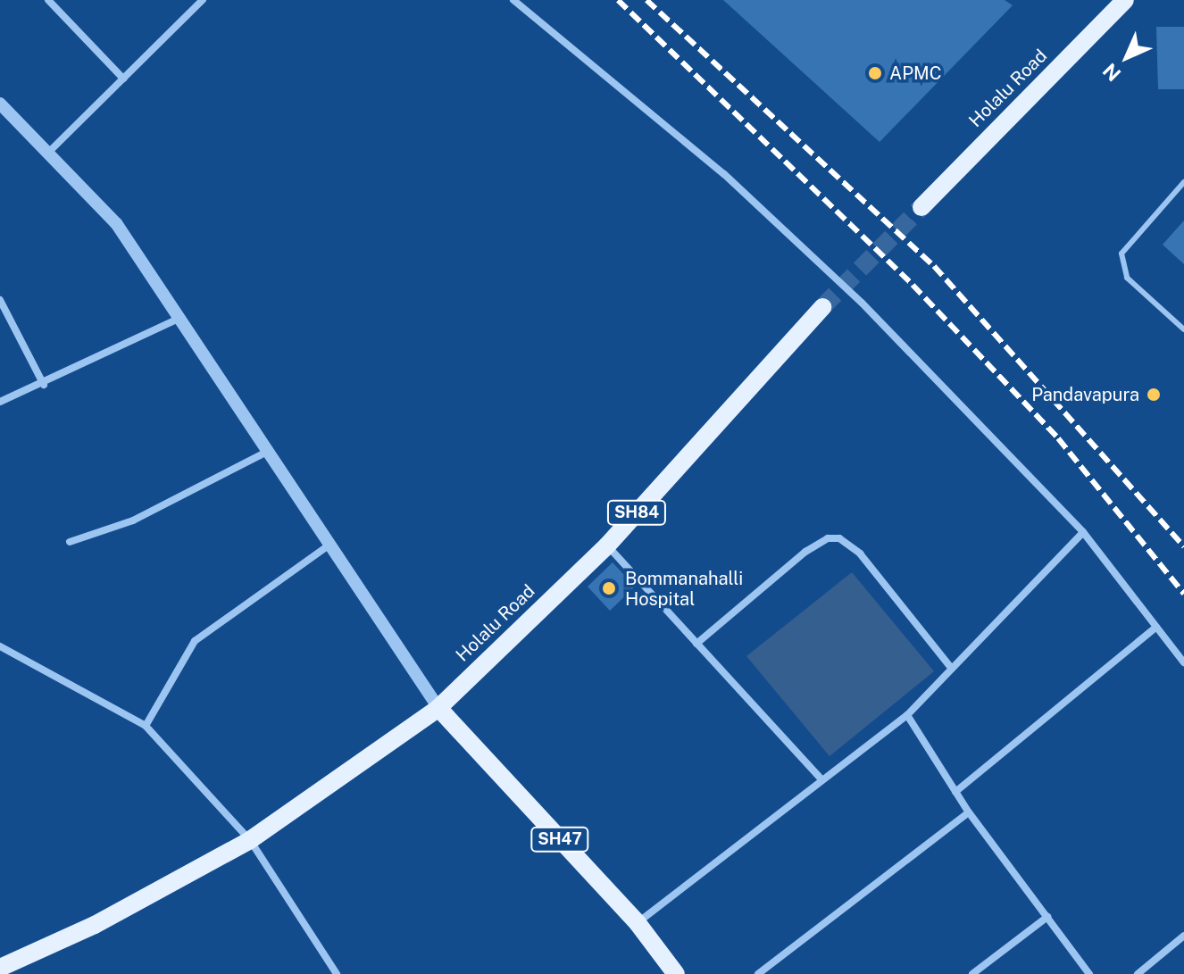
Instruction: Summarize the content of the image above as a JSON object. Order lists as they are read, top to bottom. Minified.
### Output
{"streets":{"main road":["Holalu Road","SH84","SH47"]},"crossings":[["Holalu Road","SH84"],["Holalu Road","SH47"],["SH84","SH47"]],"places":["APMC","Pandavapura","Bommanahalli Hospital"],"north":"bottom left"}
